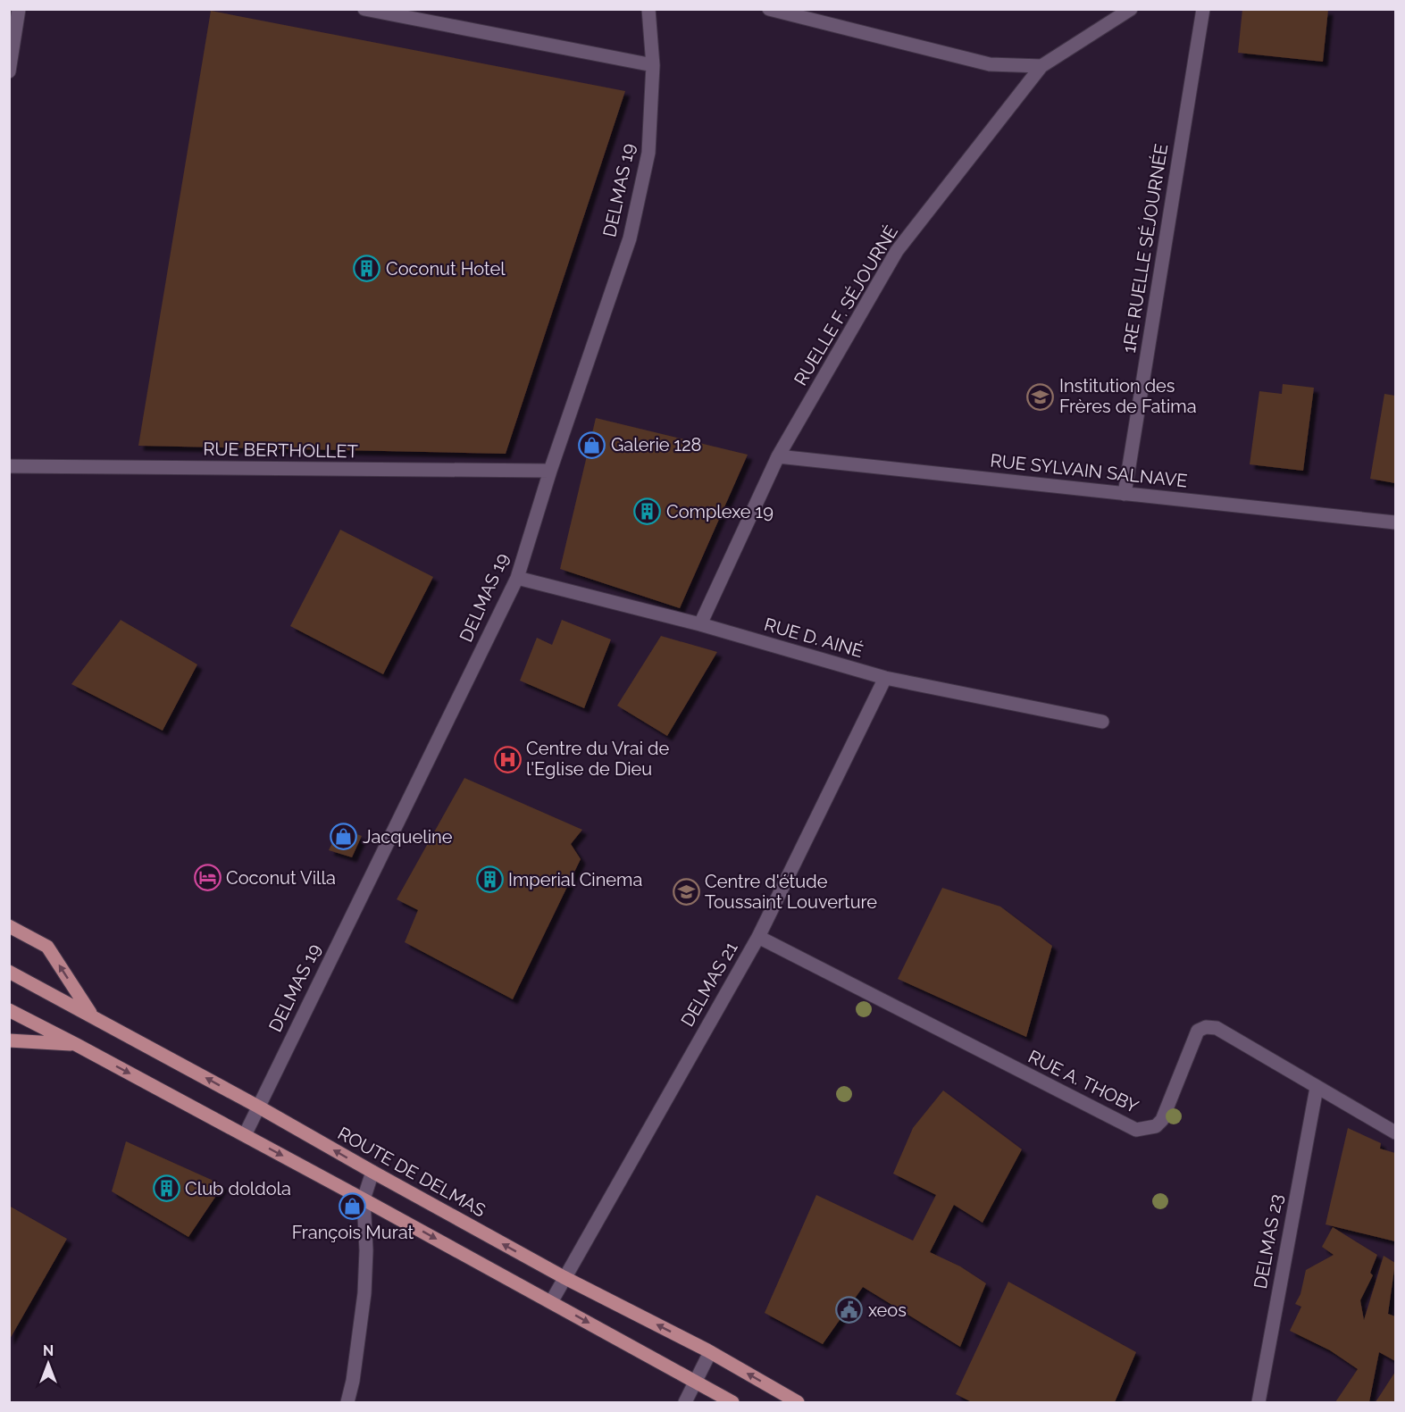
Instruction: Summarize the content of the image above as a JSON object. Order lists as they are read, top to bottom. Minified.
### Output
{"streets":{"main road":["ROUTE DE DELMAS"],"street":["DELMAS 19","1RE RUELLE SÉJOURNÉE","RUELLE F. SÉJOURNÉ","RUE BERTHOLLET","RUE SYLVAIN SALNAVE","RUE D. AINÉ","DELMAS 21","RUE A. THOBY","DELMAS 23"]},"crossings":[["DELMAS 19","RUE BERTHOLLET"],["DELMAS 19","RUE D. AINÉ"],["DELMAS 19","ROUTE DE DELMAS"],["1RE RUELLE SÉJOURNÉE","RUE SYLVAIN SALNAVE"],["RUELLE F. SÉJOURNÉ","RUE SYLVAIN SALNAVE"],["RUELLE F. SÉJOURNÉ","RUE D. AINÉ"],["RUE D. AINÉ","DELMAS 21"],["DELMAS 21","RUE A. THOBY"],["DELMAS 21","ROUTE DE DELMAS"],["RUE A. THOBY","DELMAS 23"]],"places":{"building":["Coconut Hotel","Complexe 19","Imperial Cinema","Club doldola"],"school or university":["Institution des Frères de Fatima","Centre d'étude Toussaint Louverture"],"shop":["Galerie 128","Jacqueline","François Murat"],"hospital":["Centre du Vrai de l'Eglise de Dieu"],"hotel":["Coconut Villa"],"public building":["xeos"]},"north":"top"}
